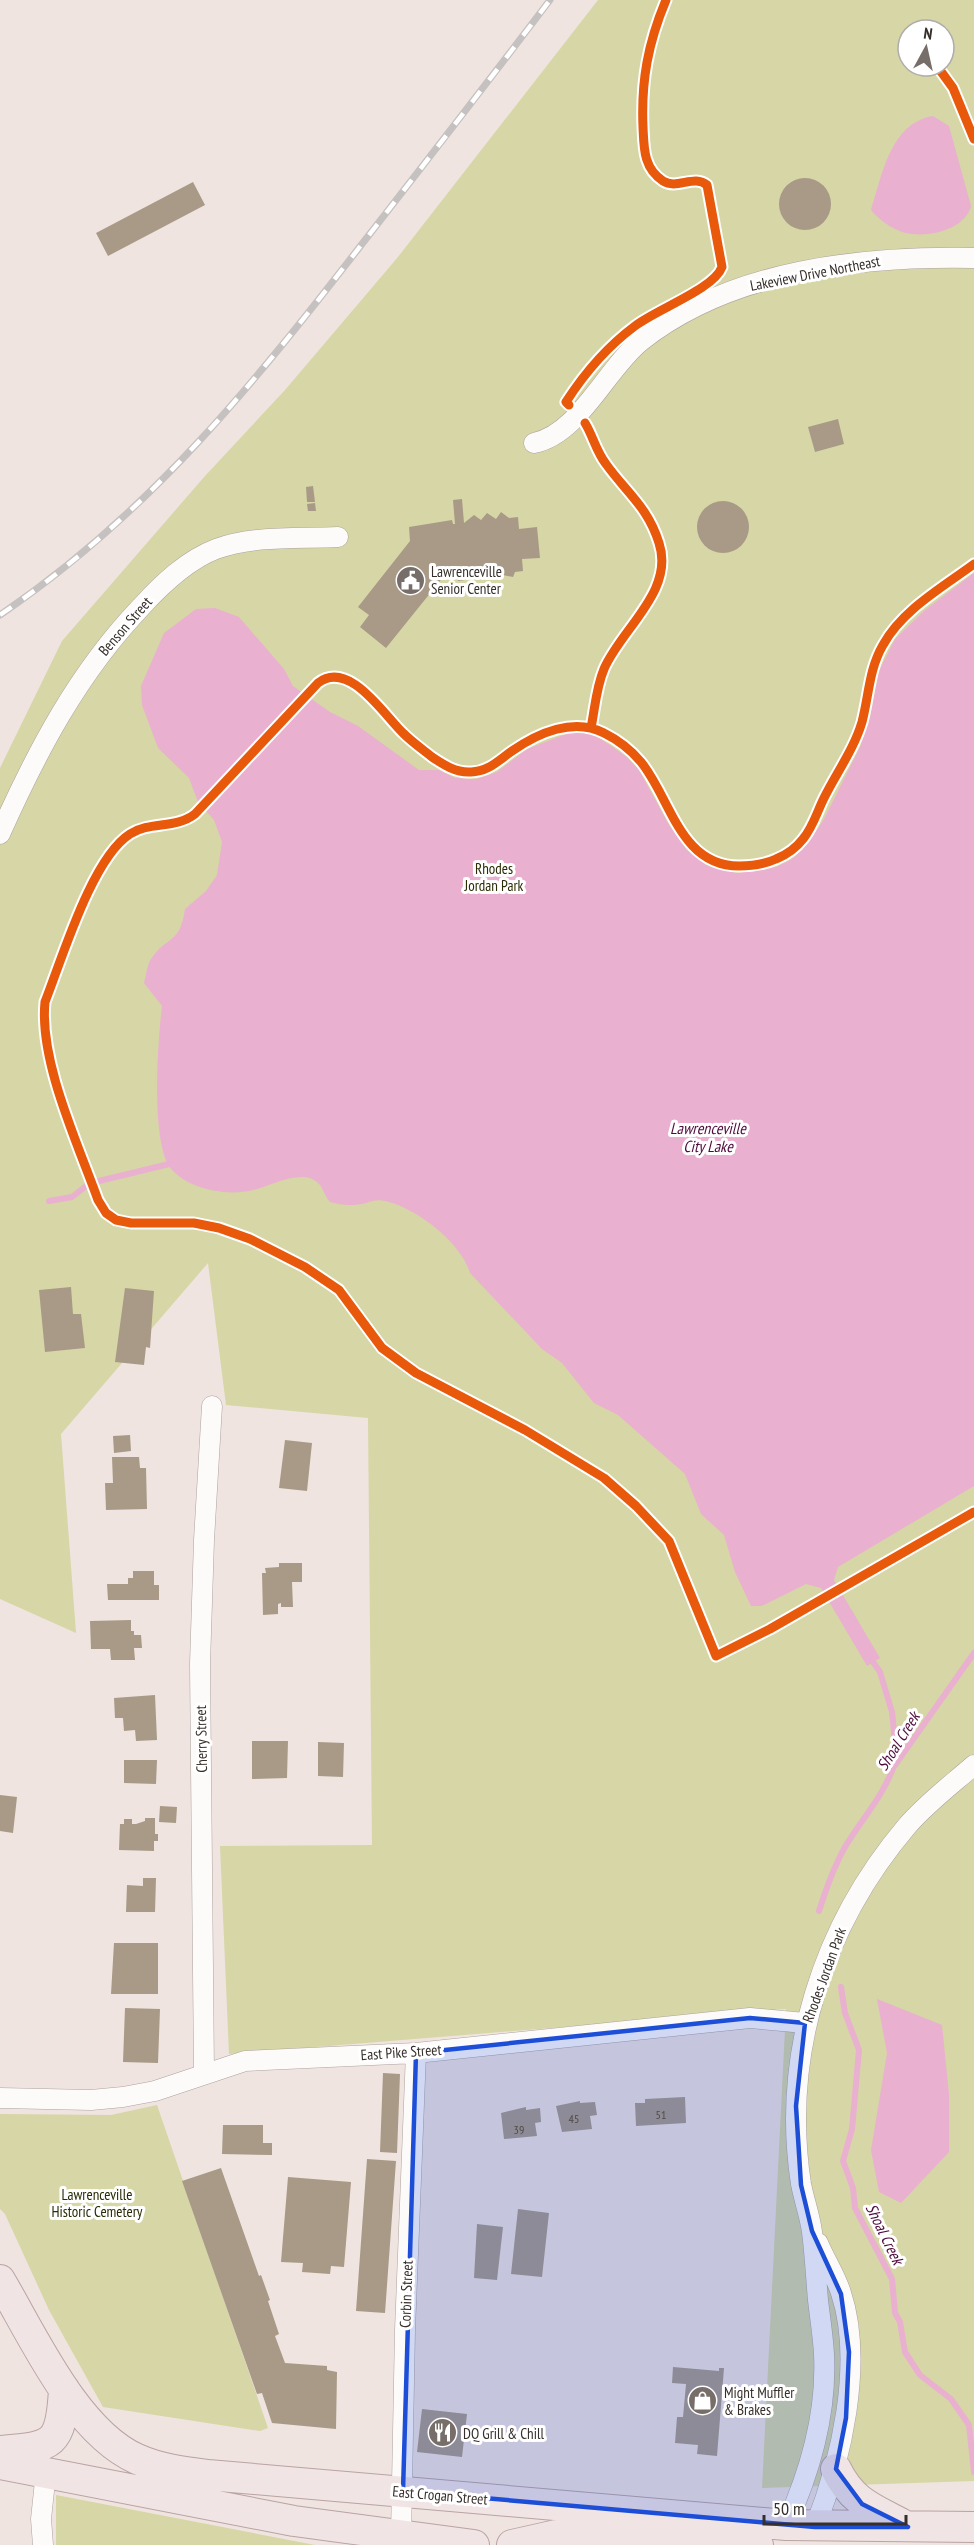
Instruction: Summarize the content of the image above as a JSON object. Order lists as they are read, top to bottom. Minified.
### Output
{"streets":{"main road":["East Crogan Street"],"street":["Lakeview Drive Northeast","Benson Street","Cherry Street","Rhodes Jordan Park","East Pike Street","Corbin Street"]},"crossings":[["Cherry Street","East Pike Street"],["Rhodes Jordan Park","East Pike Street"],["Rhodes Jordan Park","East Crogan Street"],["East Pike Street","Corbin Street"],["Corbin Street","East Crogan Street"]],"water":["Lawrenceville City Lake","Shoal Creek"],"parks":["Rhodes Jordan Park","Lawrenceville Historic Cemetery"],"places":{"public building":["Lawrenceville Senior Center"],"shop":["Might Muffler & Brakes"],"restaurant":["DQ Grill & Chill"]},"house_numbers":["51","45","39"],"scale_bar":"50 m","north":"top"}
